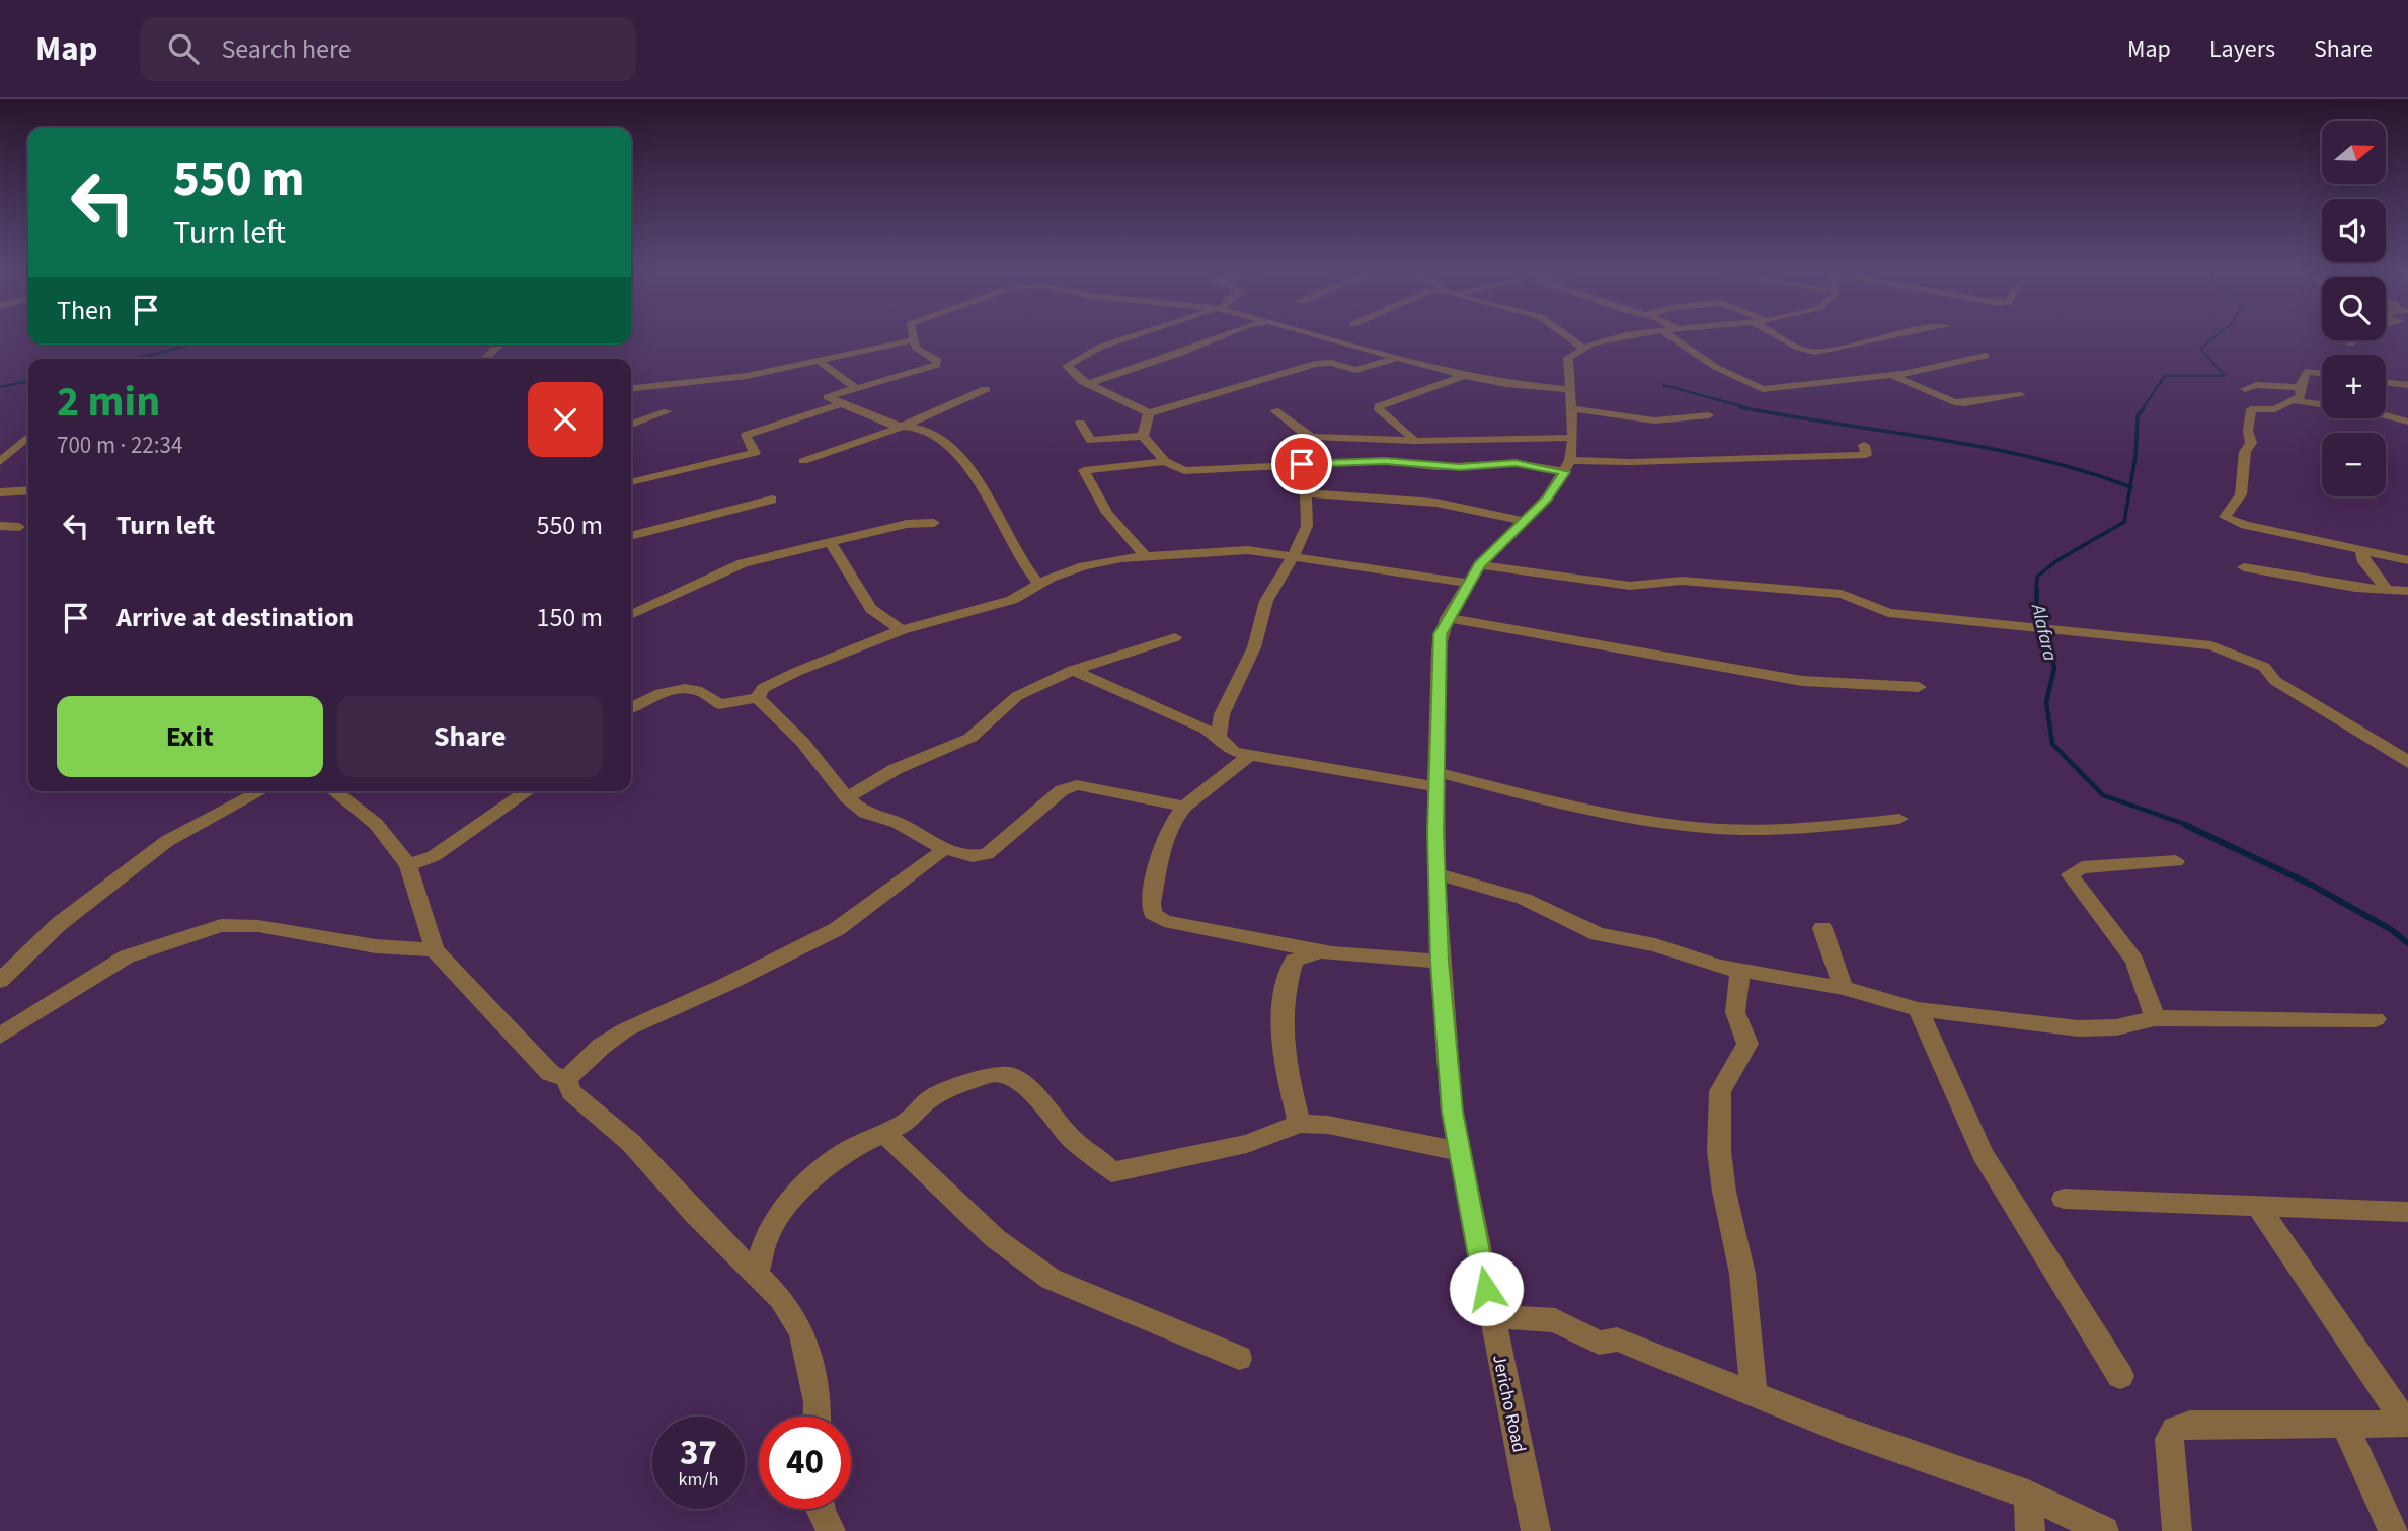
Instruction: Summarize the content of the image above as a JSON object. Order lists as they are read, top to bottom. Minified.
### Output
{"streets":{"street":["Jericho Road"]},"water":["Alafara"],"north":"right","page":{"header":"Map","search":"Search here","nav":["Map","Layers","Share"],"map_buttons":["+","−"],"turn":["550 m","Turn left"],"then":"Then","heading":["2 min","700 m · 22:34"],"list":[{"name":"Turn left","value":"550 m"},{"name":"Arrive at destination","value":"150 m"}],"buttons":["Exit","Share"],"speed":"37 km/h","limit":"40"}}
